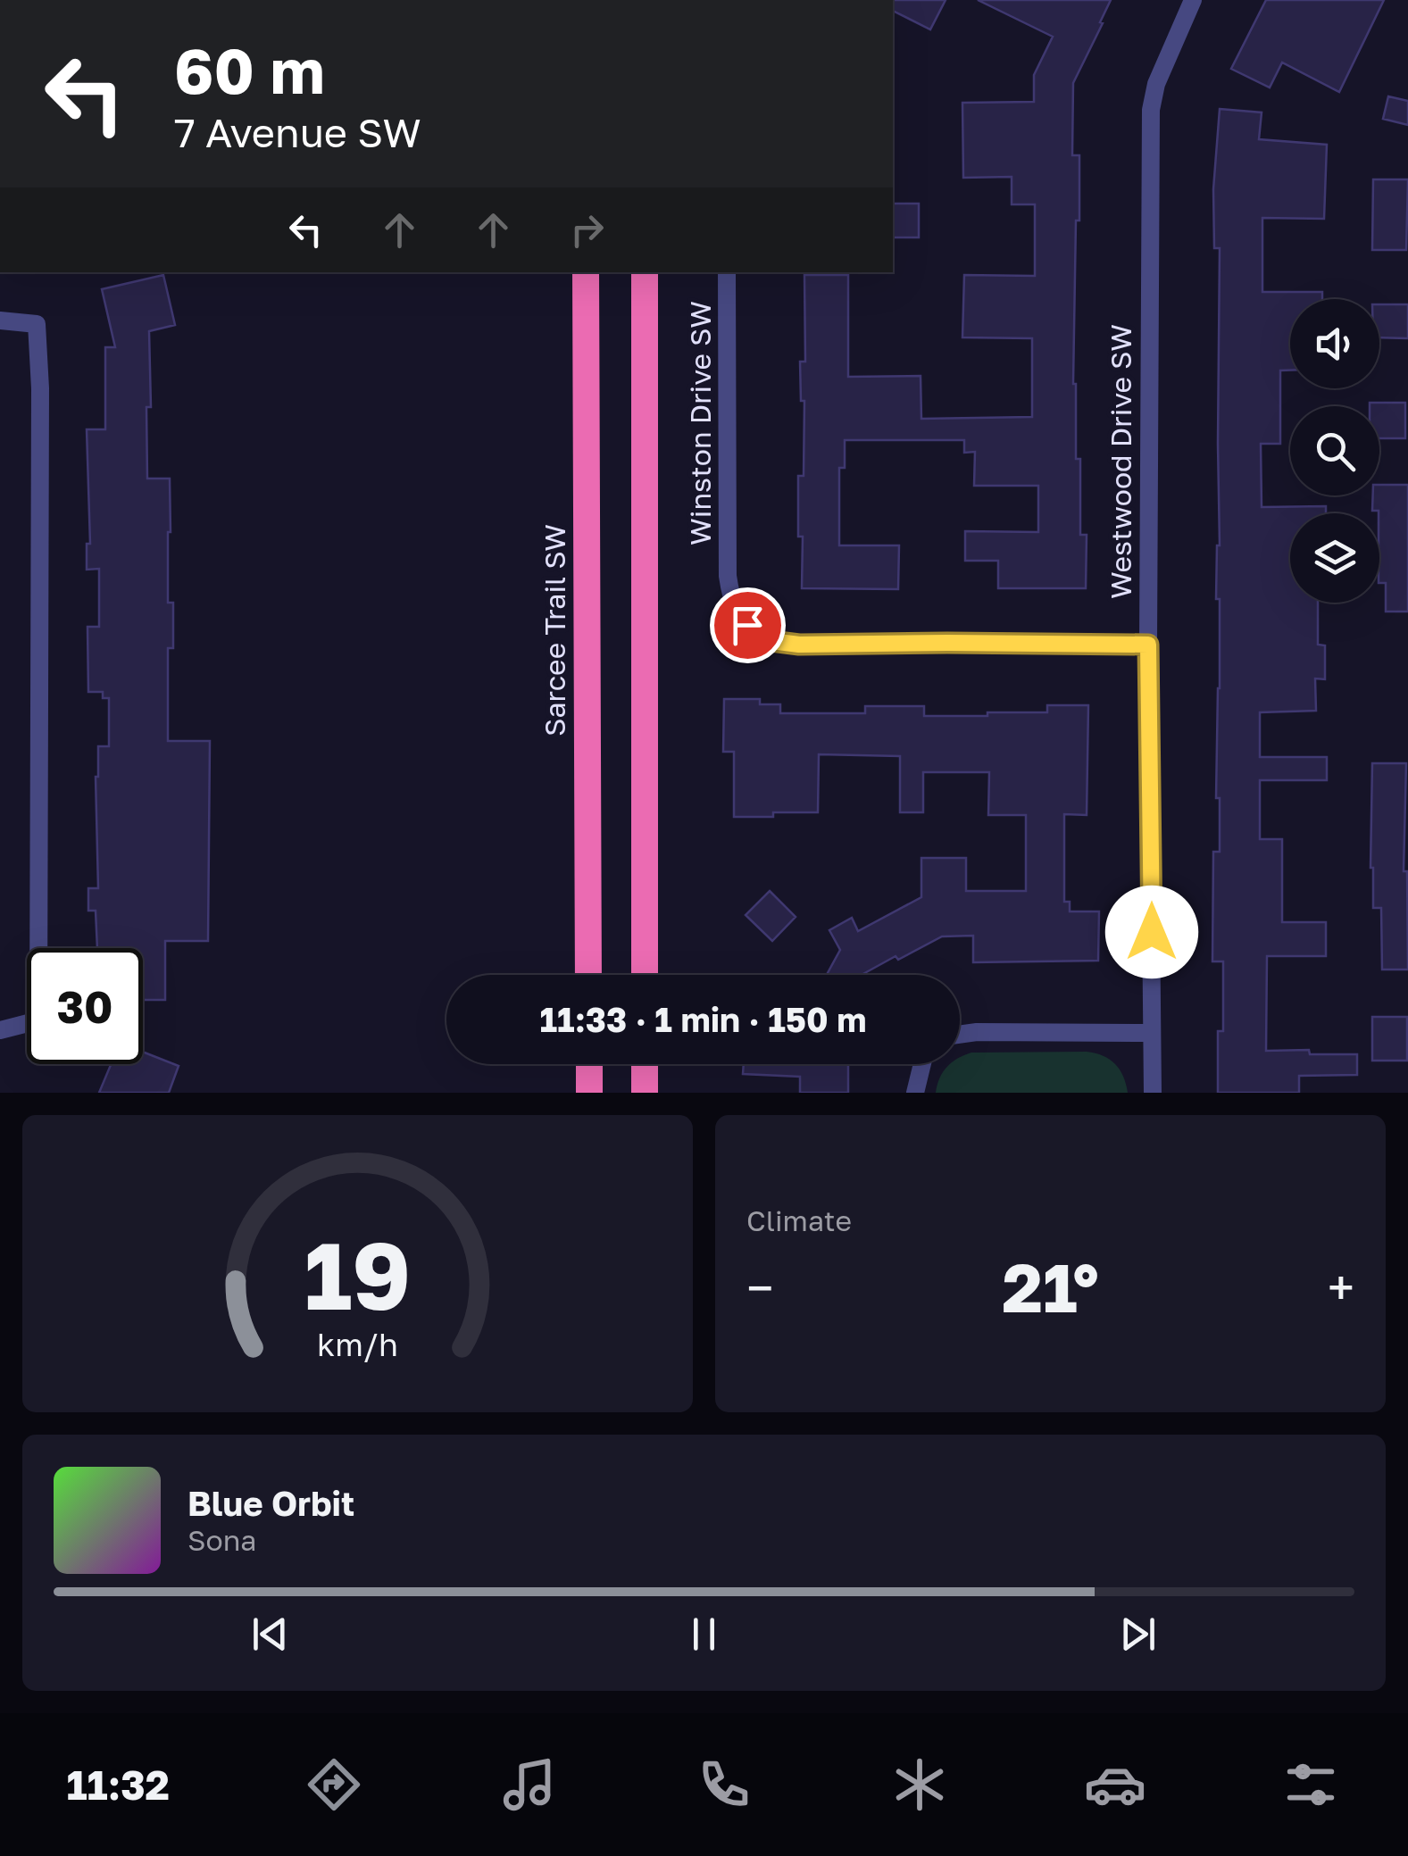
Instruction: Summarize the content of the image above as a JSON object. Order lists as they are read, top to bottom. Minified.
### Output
{"streets":{"highway":["Sarcee Trail SW"],"street":["Winston Drive SW","Westwood Drive SW"]},"crossings":[["Winston Drive SW","Westwood Drive SW"]],"page":{"turn":["60 m","7 Avenue SW"],"limit":"30","trip":"11:33 · 1 min · 150 m","tile":"Climate","heat":["−","21°","+"],"song":["Blue Orbit","Sona"],"tabs":"11:32","gauge":["19","km/h"]}}
